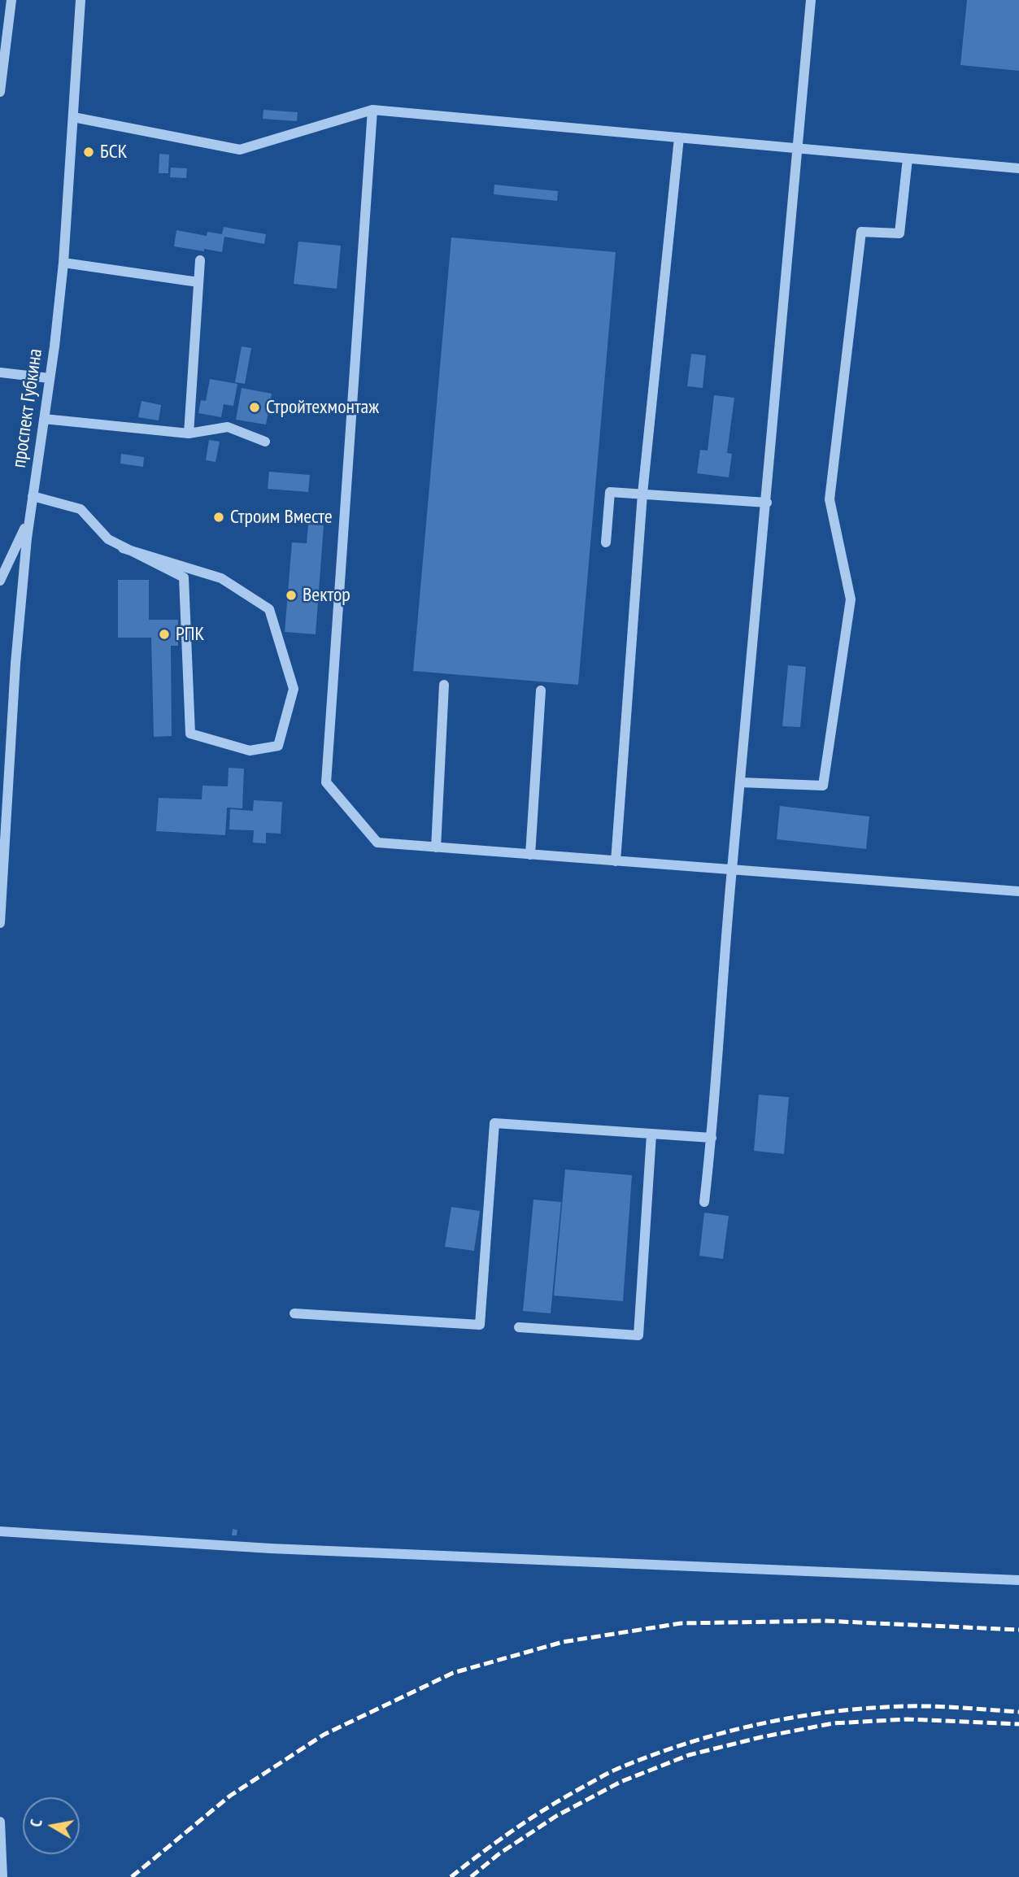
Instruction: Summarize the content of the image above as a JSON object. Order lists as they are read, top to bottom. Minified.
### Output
{"streets":{"street":["проспект Губкина"]},"places":["БСК","Стройтехмонтаж","Строим Вместе","Вектор","РПК"],"north":"left"}
